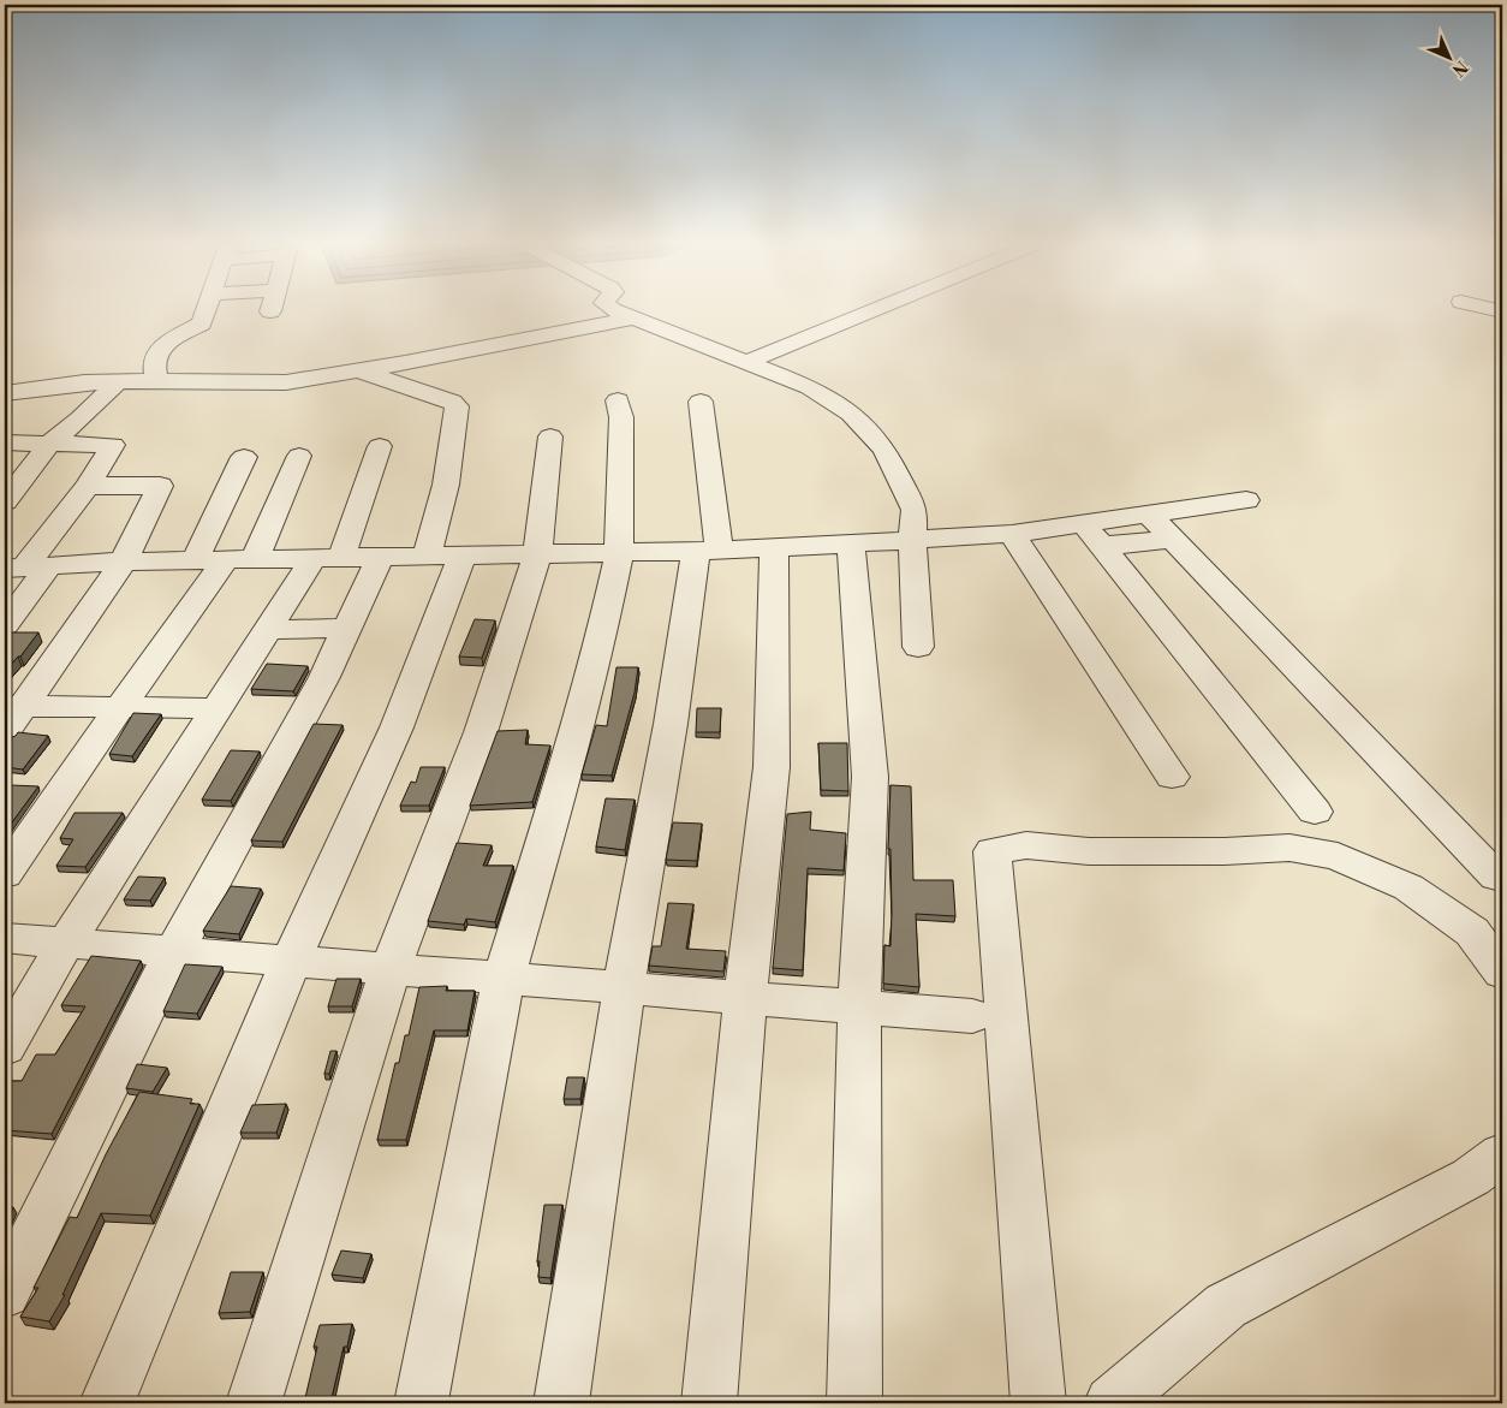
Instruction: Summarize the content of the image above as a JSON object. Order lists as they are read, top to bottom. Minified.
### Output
{"north":"bottom right"}
